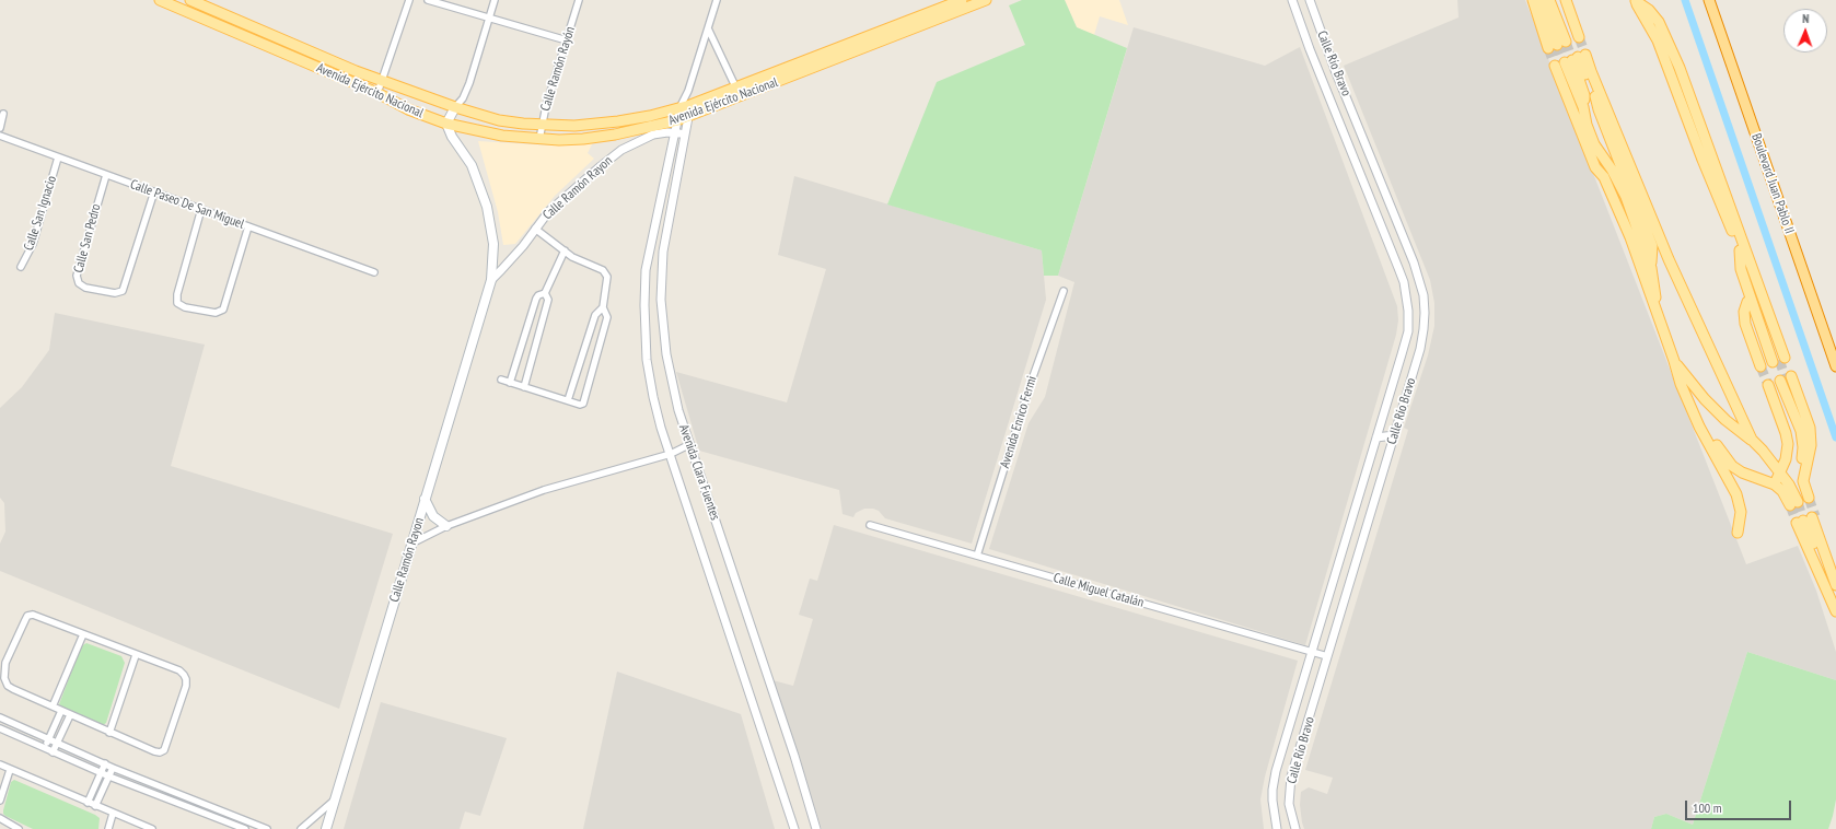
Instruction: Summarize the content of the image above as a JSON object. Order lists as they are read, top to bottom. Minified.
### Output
{"streets":{"highway":["Boulevard Juan Pablo II"],"main road":["Avenida Ejército Nacional","Calle Ramón Rayon"],"street":["Calle Río Bravo","Calle Ramón Rayón","Calle Paseo De San Miguel","Calle San Ignacio","Calle San Pedro","Avenida Enrico Fermi","Avenida Clara Fuentes","Calle Miguel Catalán"]},"crossings":[["Calle Río Bravo","Calle Miguel Catalán"],["Calle Ramón Rayón","Avenida Ejército Nacional"],["Avenida Ejército Nacional","Calle Ramón Rayon"],["Avenida Ejército Nacional","Avenida Clara Fuentes"],["Calle Ramón Rayon","Avenida Clara Fuentes"],["Calle Paseo De San Miguel","Calle San Ignacio"],["Calle Paseo De San Miguel","Calle San Pedro"],["Avenida Enrico Fermi","Calle Miguel Catalán"]],"scale_bar":"100 m","north":"top"}
